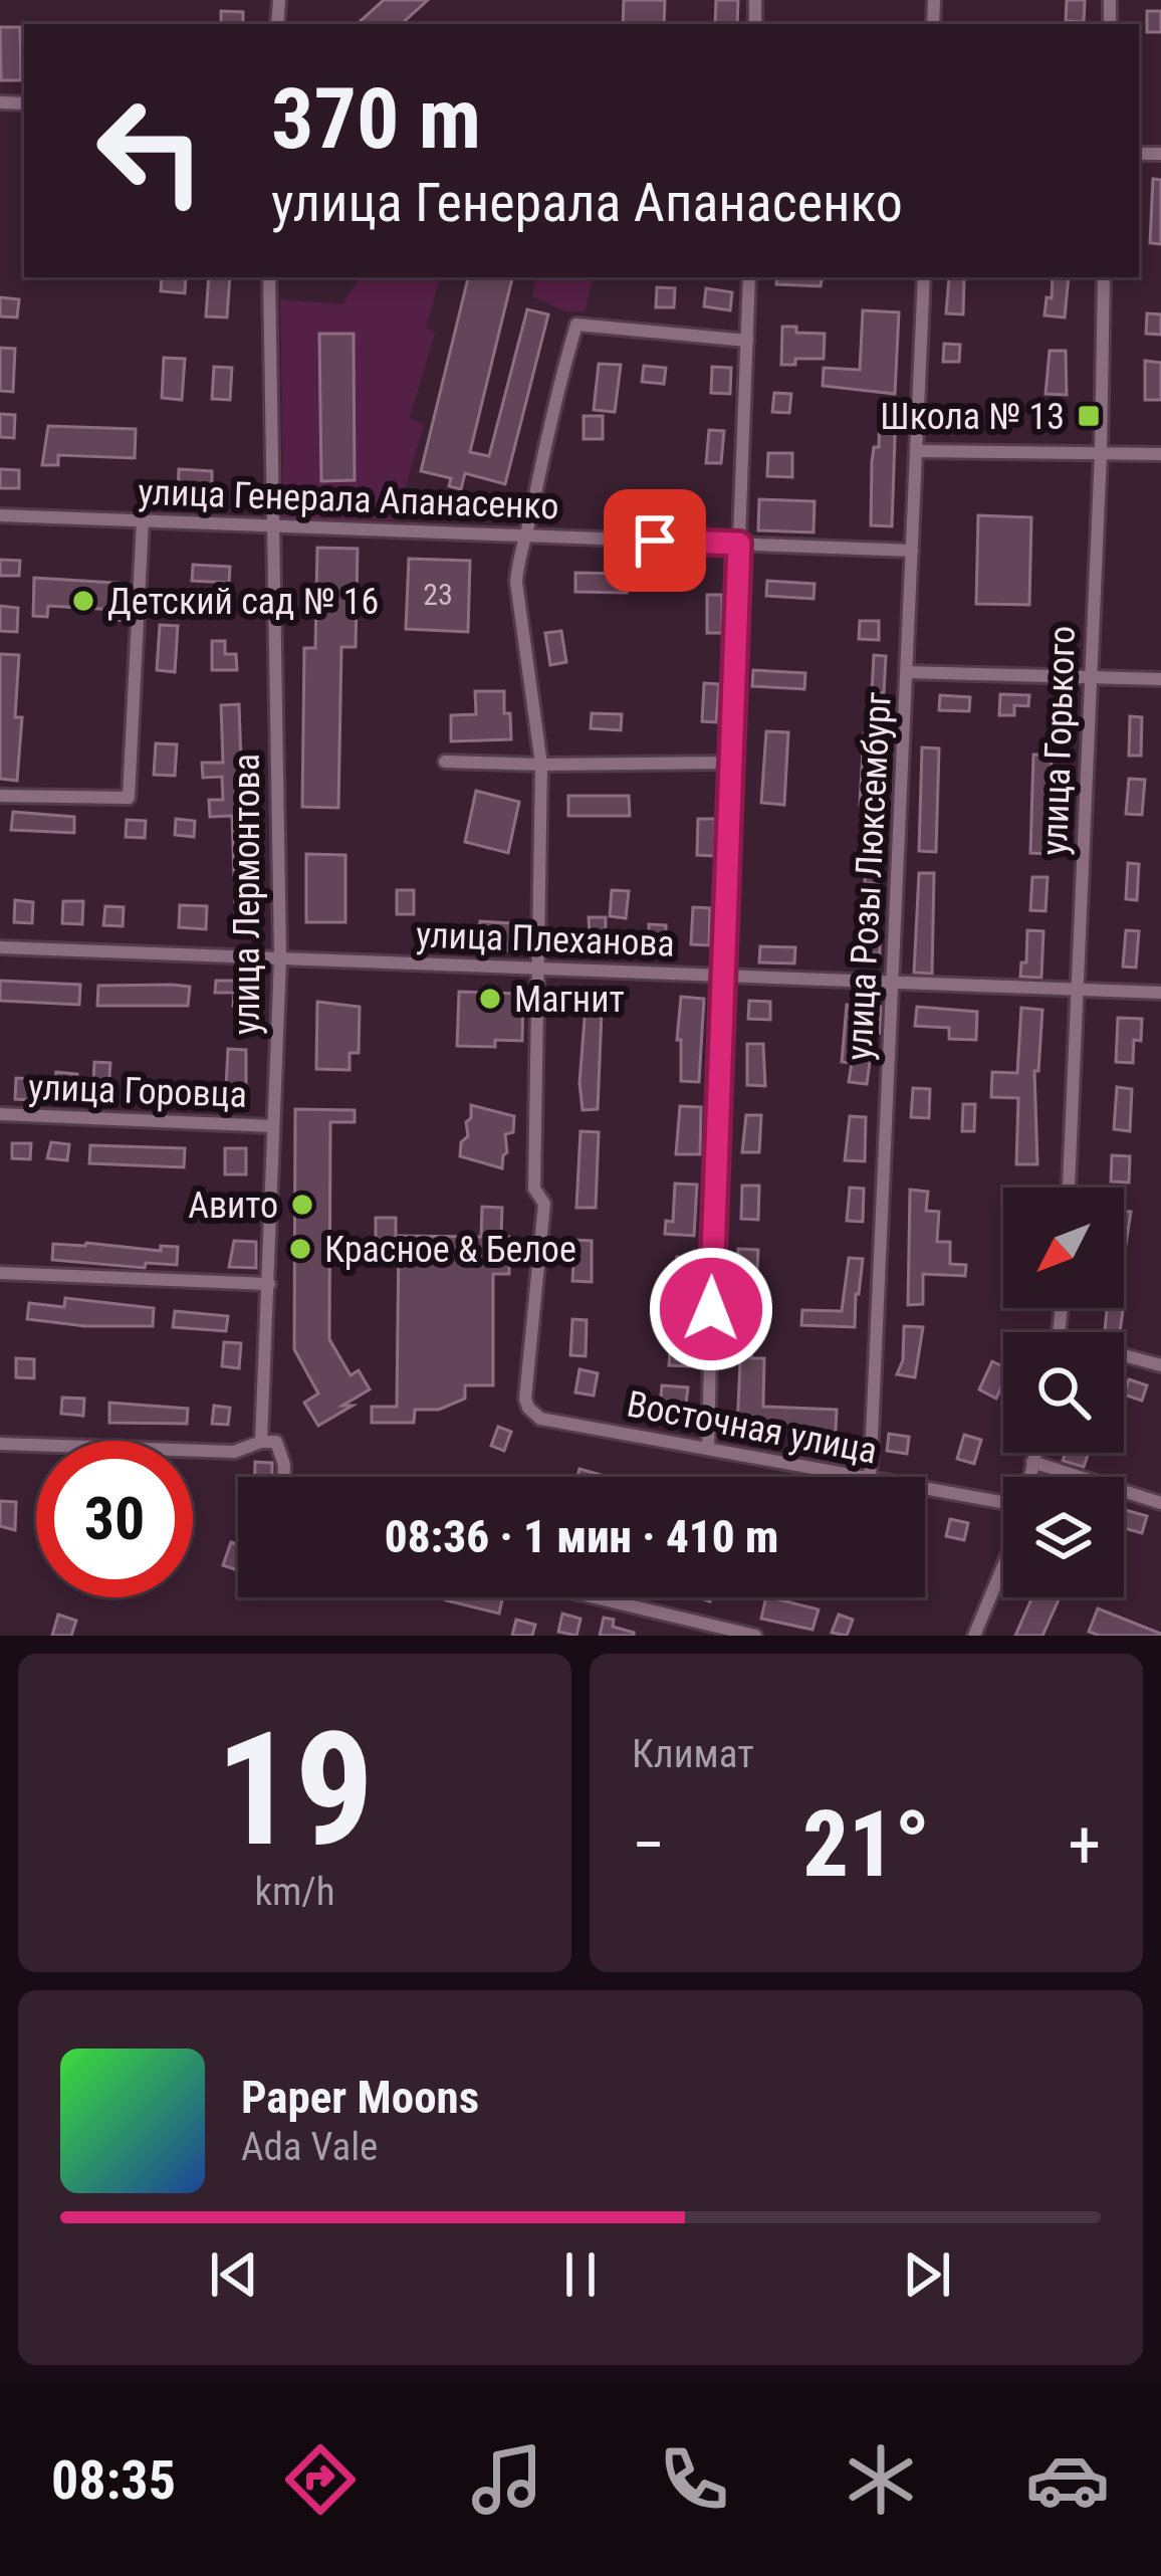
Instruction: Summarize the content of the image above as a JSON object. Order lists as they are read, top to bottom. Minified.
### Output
{"streets":{"street":["улица Генерала Апанасенко","улица Горького","улица Розы Люксембург","улица Лермонтова","улица Плеханова","улица Горовца","Восточная улица"]},"crossings":[["улица Генерала Апанасенко","улица Розы Люксембург"],["улица Генерала Апанасенко","улица Лермонтова"],["улица Горького","улица Плеханова"],["улица Розы Люксембург","улица Плеханова"],["улица Лермонтова","улица Плеханова"],["улица Лермонтова","улица Горовца"],["улица Плеханова","Восточная улица"]],"places":{"transit":["Школа № 13"],"other":["Детский сад № 16","Магнит","Авито","Красное & Белое"]},"house_numbers":["23"],"north":"bottom left","page":{"turn":["370 m","улица Генерала Апанасенко"],"limit":"30","trip":"08:36 · 1 мин · 410 m","tile":[["19","km/h"],"Климат"],"heat":["−","21°","+"],"song":["Paper Moons","Ada Vale"],"tabs":"08:35"}}
